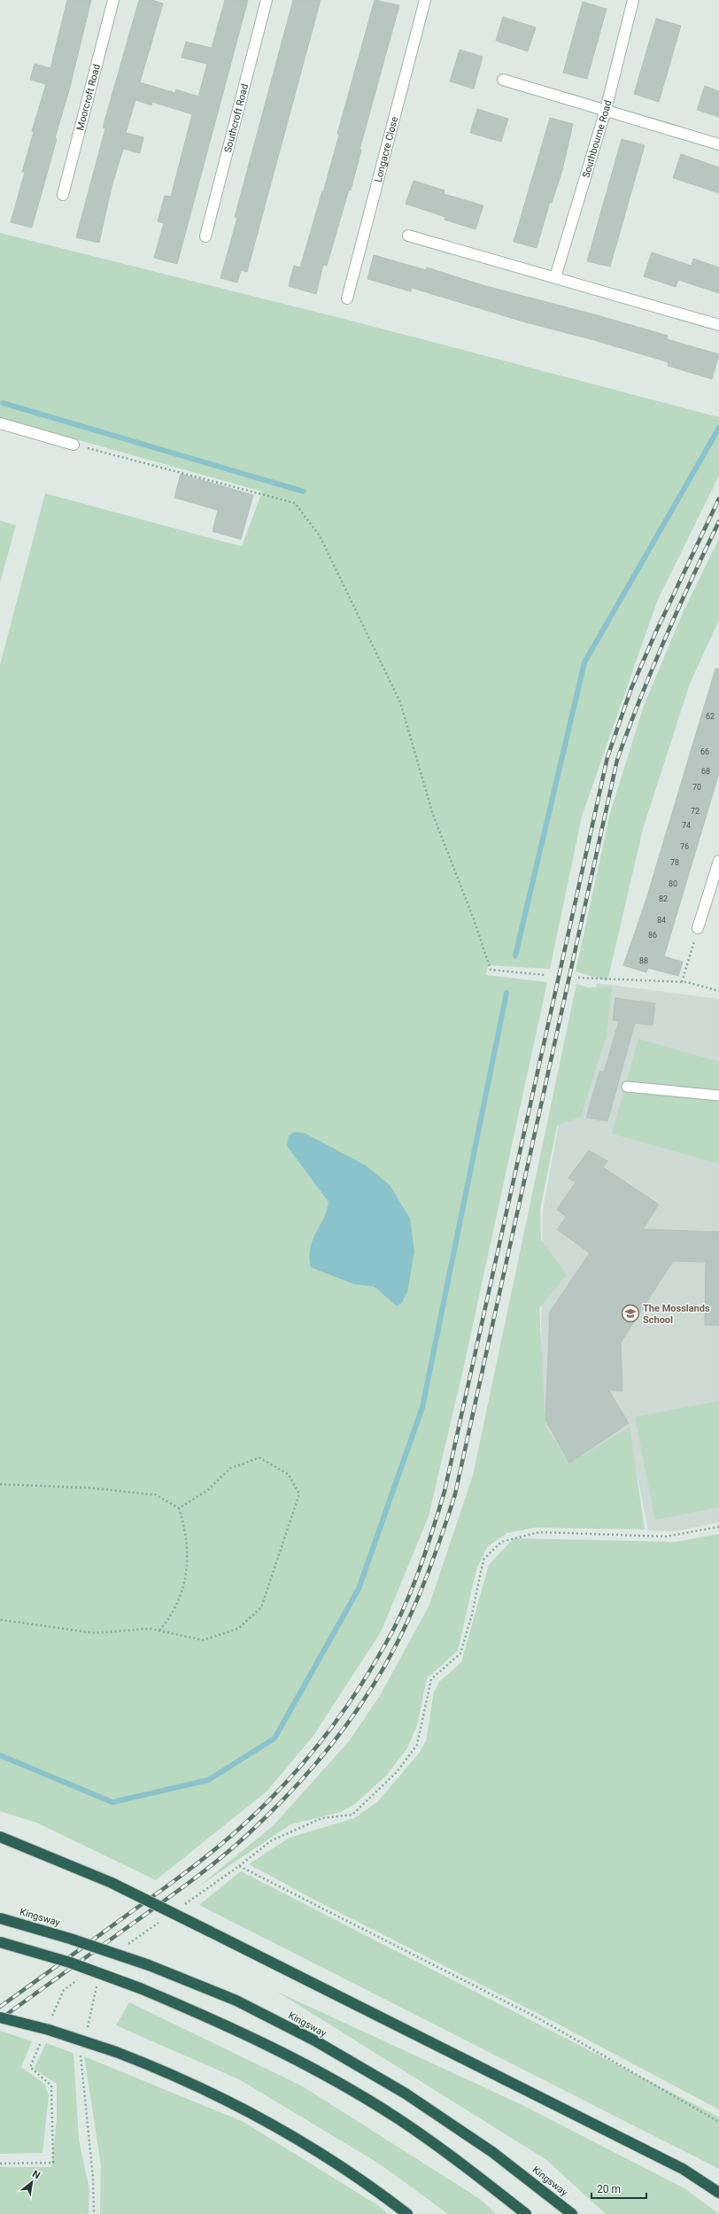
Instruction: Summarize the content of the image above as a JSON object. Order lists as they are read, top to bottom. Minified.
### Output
{"streets":{"highway":["Kingsway"],"street":["Moorcroft Road","Southcroft Road","Southbourne Road","Longacre Close"]},"places":{"school or university":["The Mosslands School"]},"house_numbers":["62","66","68","70","72","74","76","78","80","82","84","86","88"],"scale_bar":"20 m","north":"top right"}
